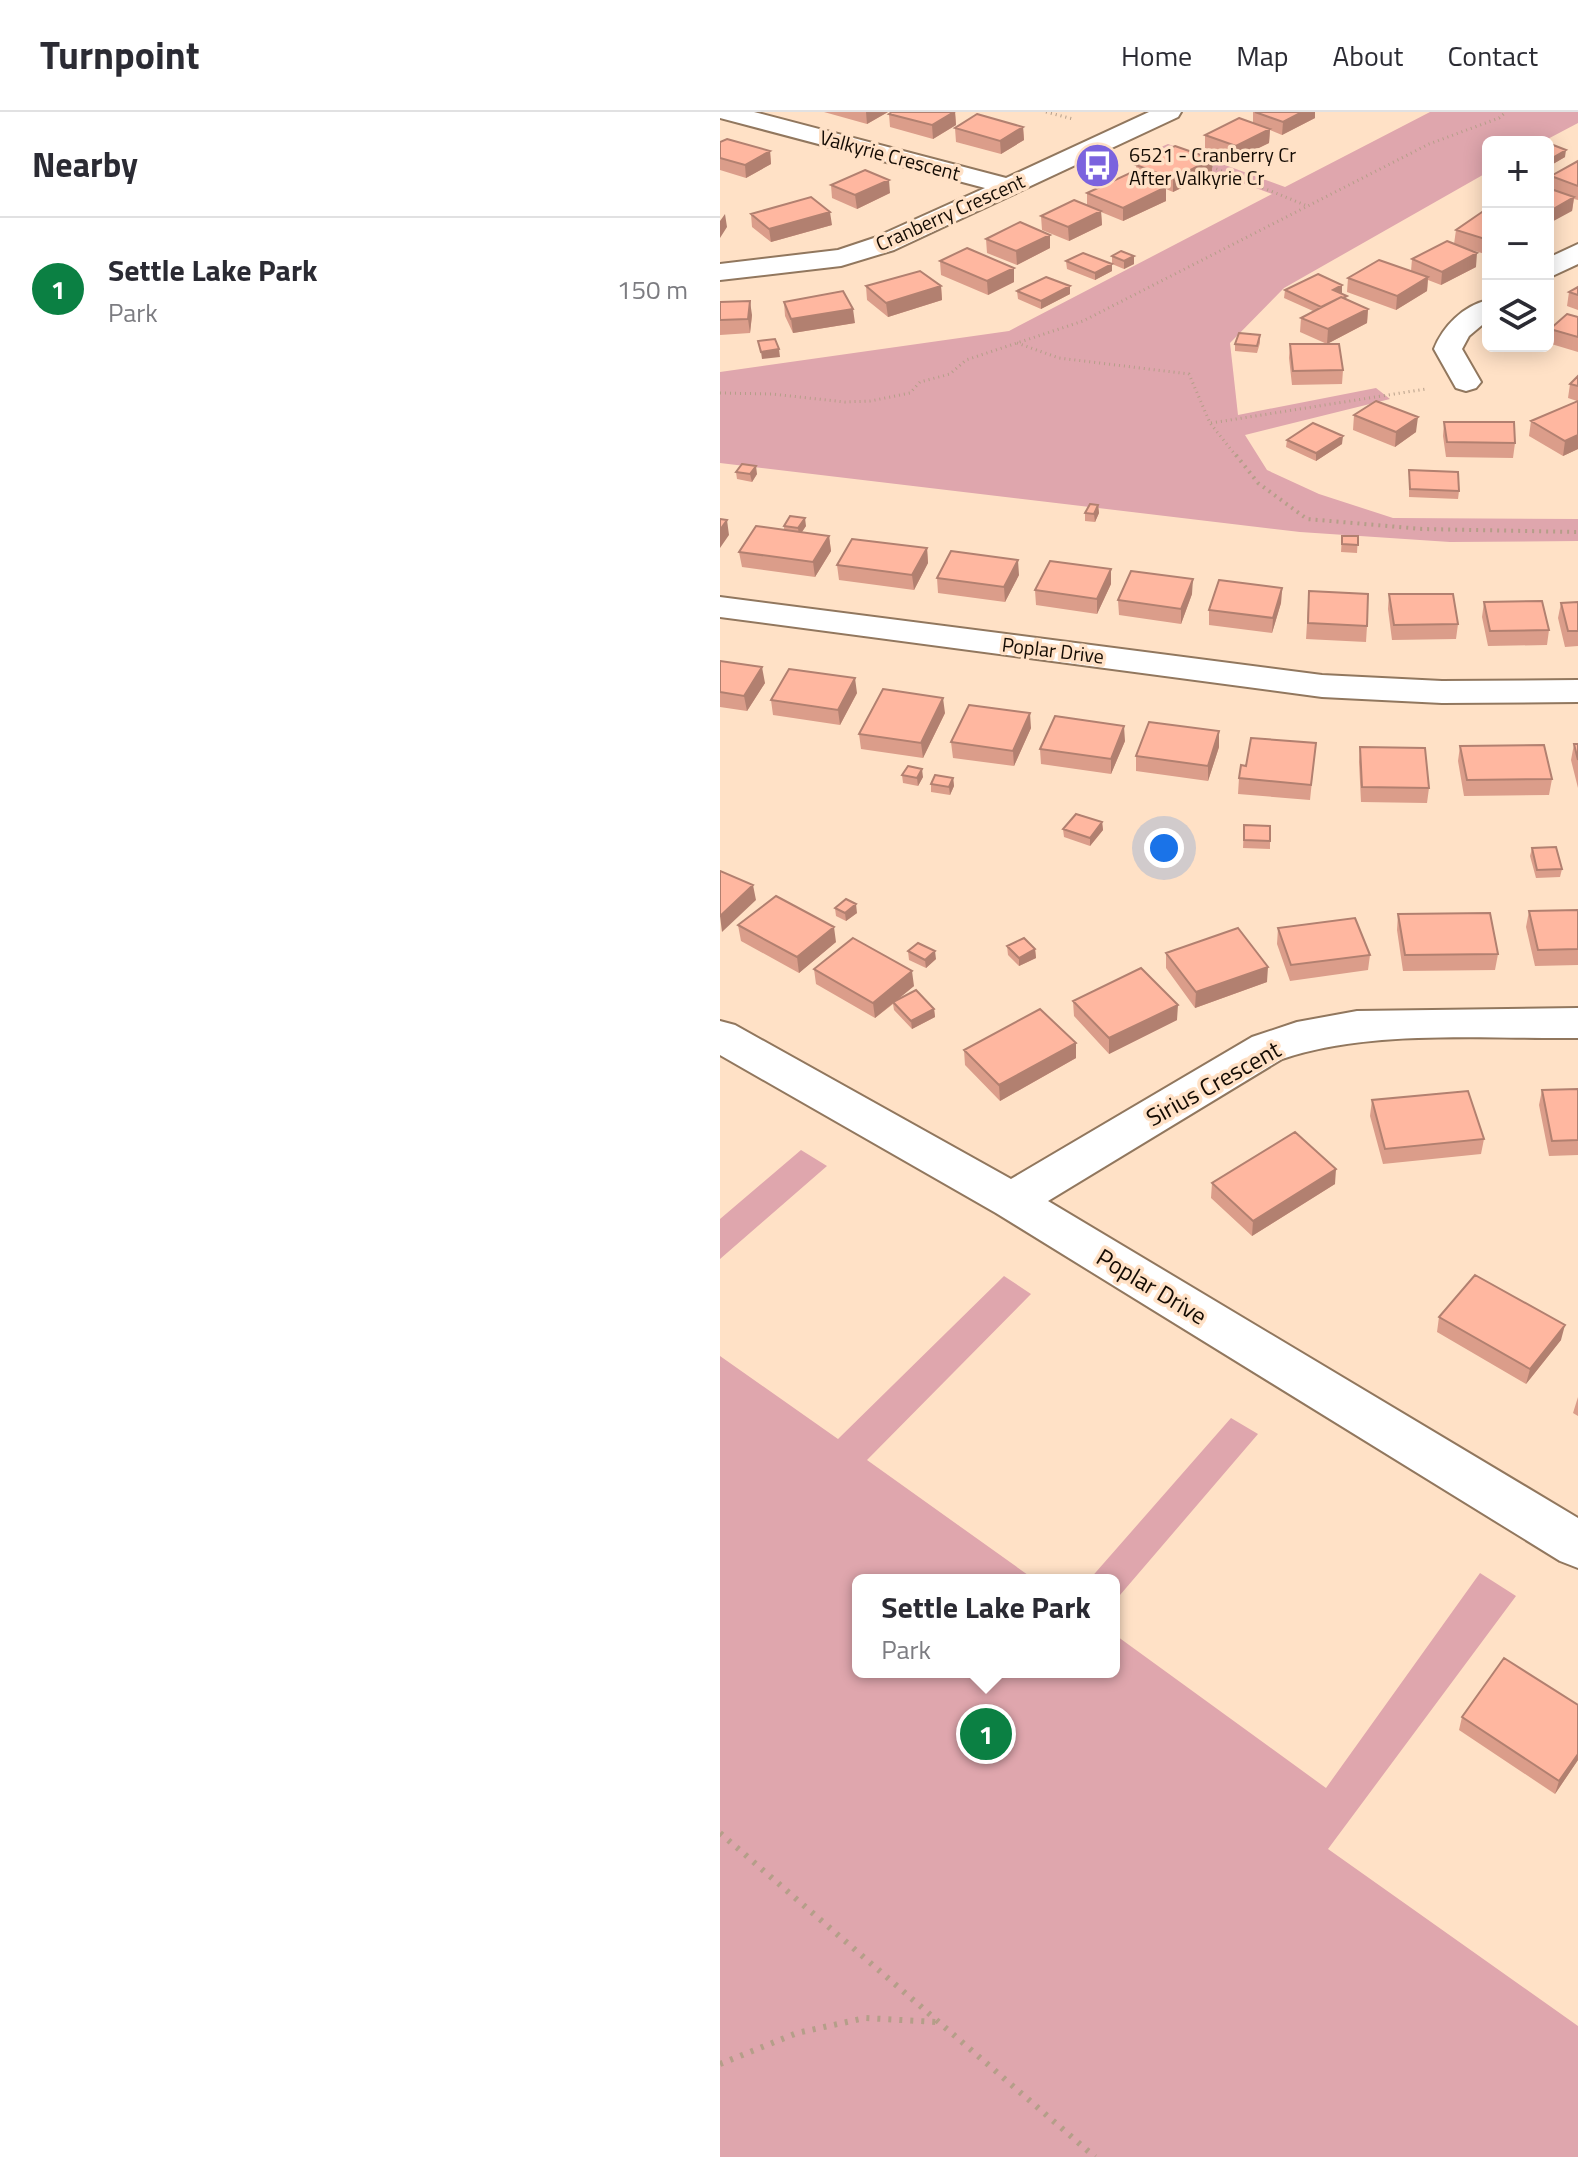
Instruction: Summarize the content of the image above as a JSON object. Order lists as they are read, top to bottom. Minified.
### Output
{"streets":{"street":["Valkyrie Crescent","Cranberry Crescent","Poplar Drive","Sirius Crescent"]},"crossings":[["Valkyrie Crescent","Cranberry Crescent"],["Poplar Drive","Sirius Crescent"]],"places":{"bus stop":["6521 - Cranberry Cr After Valkyrie Cr"]},"page":{"header":"Turnpoint","nav":["Home","Map","About","Contact"],"heading":"Nearby","map_buttons":["+","−"],"list":[{"mark":"1","name":"Settle Lake Park","note":"Park","value":"150 m"}],"popup":["Settle Lake Park","Park"],"pins":"1"}}
